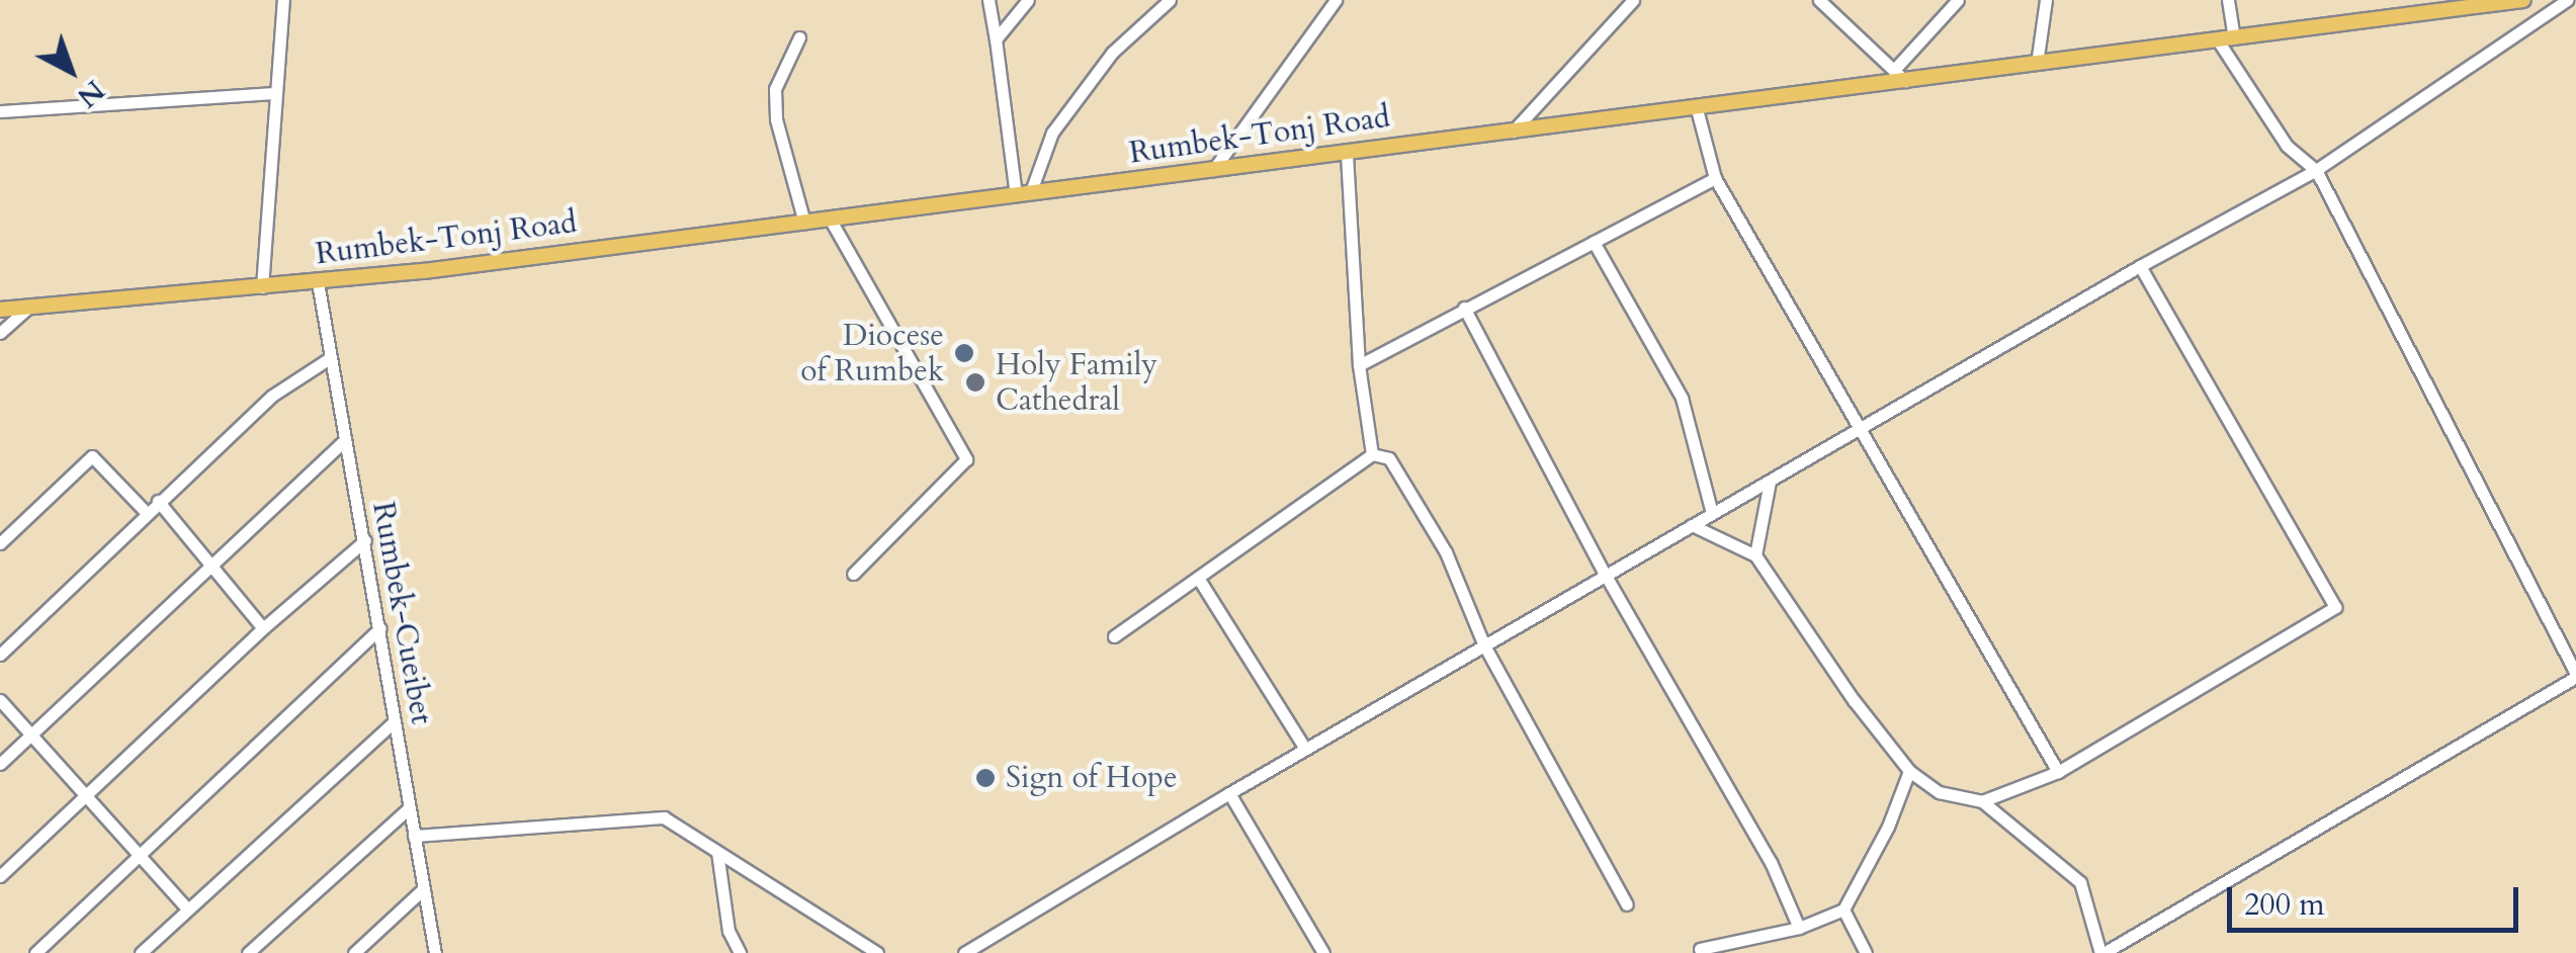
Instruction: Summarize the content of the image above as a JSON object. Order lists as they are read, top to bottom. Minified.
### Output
{"streets":{"main road":["Rumbek-Tonj Road"],"street":["Rumbek-Cueibet"]},"crossings":[["Rumbek-Tonj Road","Rumbek-Cueibet"]],"places":["Diocese of Rumbek","Holy Family Cathedral","Sign of Hope"],"scale_bar":"200 m","north":"bottom right"}
